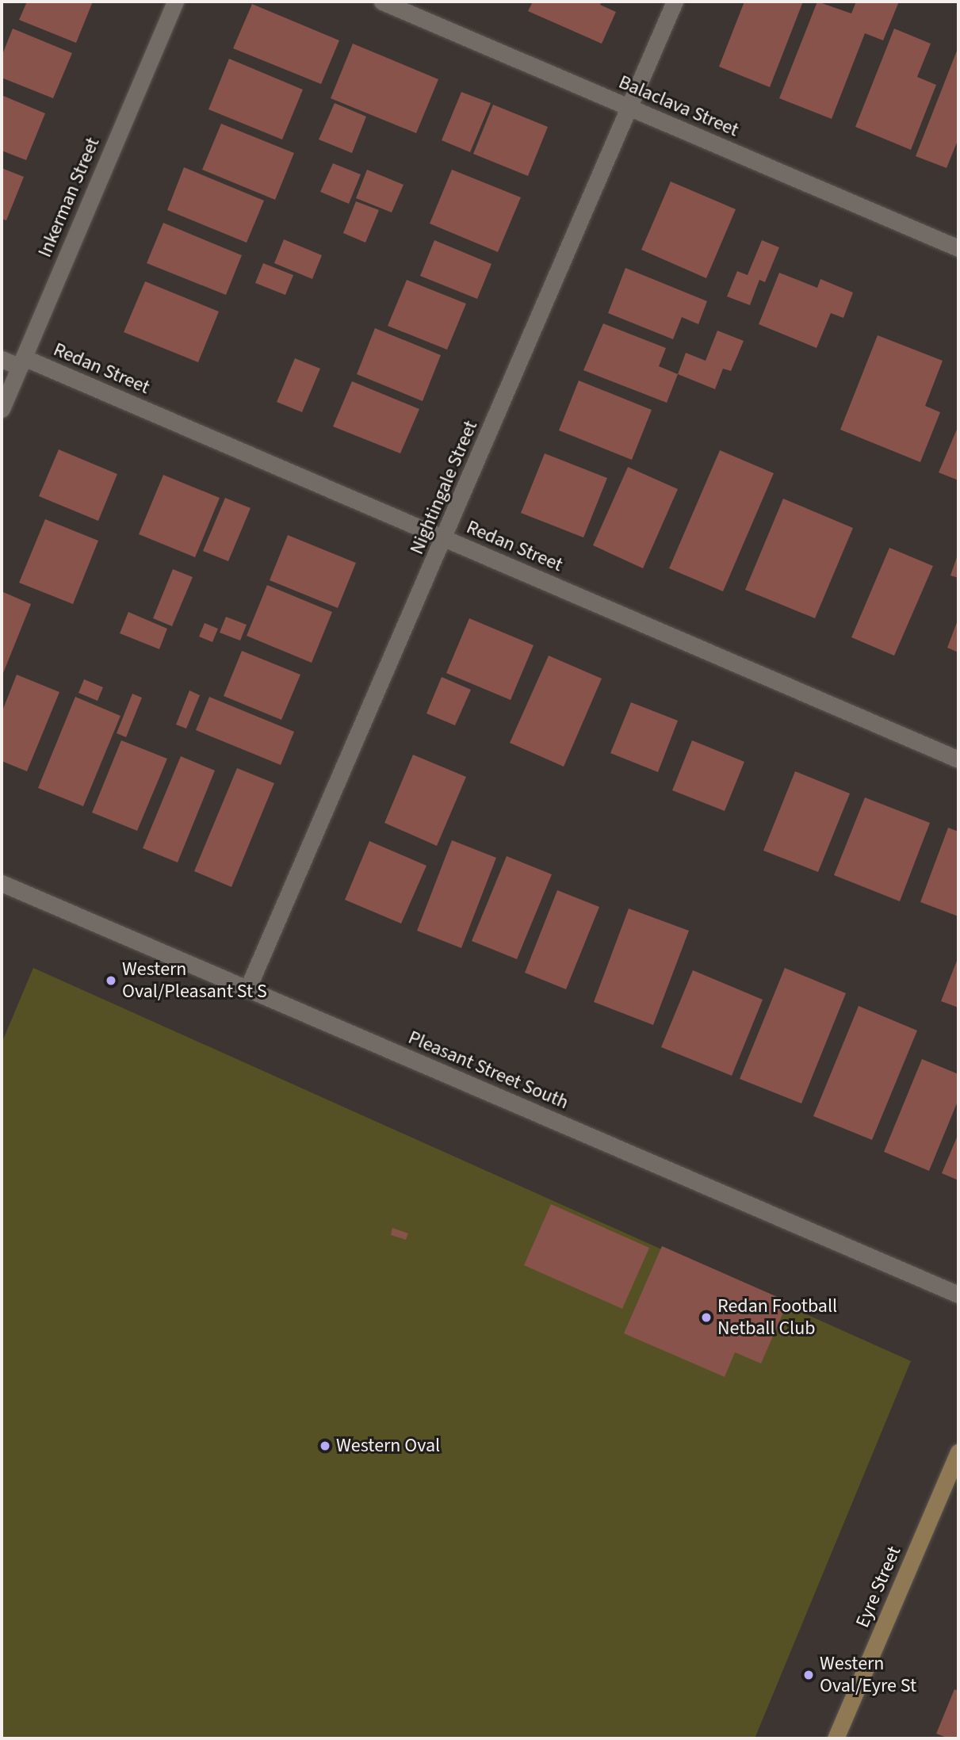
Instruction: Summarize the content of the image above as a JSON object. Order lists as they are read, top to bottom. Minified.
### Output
{"streets":{"main road":["Eyre Street"],"street":["Balaclava Street","Inkerman Street","Redan Street","Nightingale Street","Pleasant Street South"]},"crossings":[["Balaclava Street","Nightingale Street"],["Inkerman Street","Redan Street"],["Redan Street","Nightingale Street"],["Nightingale Street","Pleasant Street South"]],"places":["Western Oval/Pleasant St S","Redan Football Netball Club","Western Oval","Western Oval/Eyre St"]}
